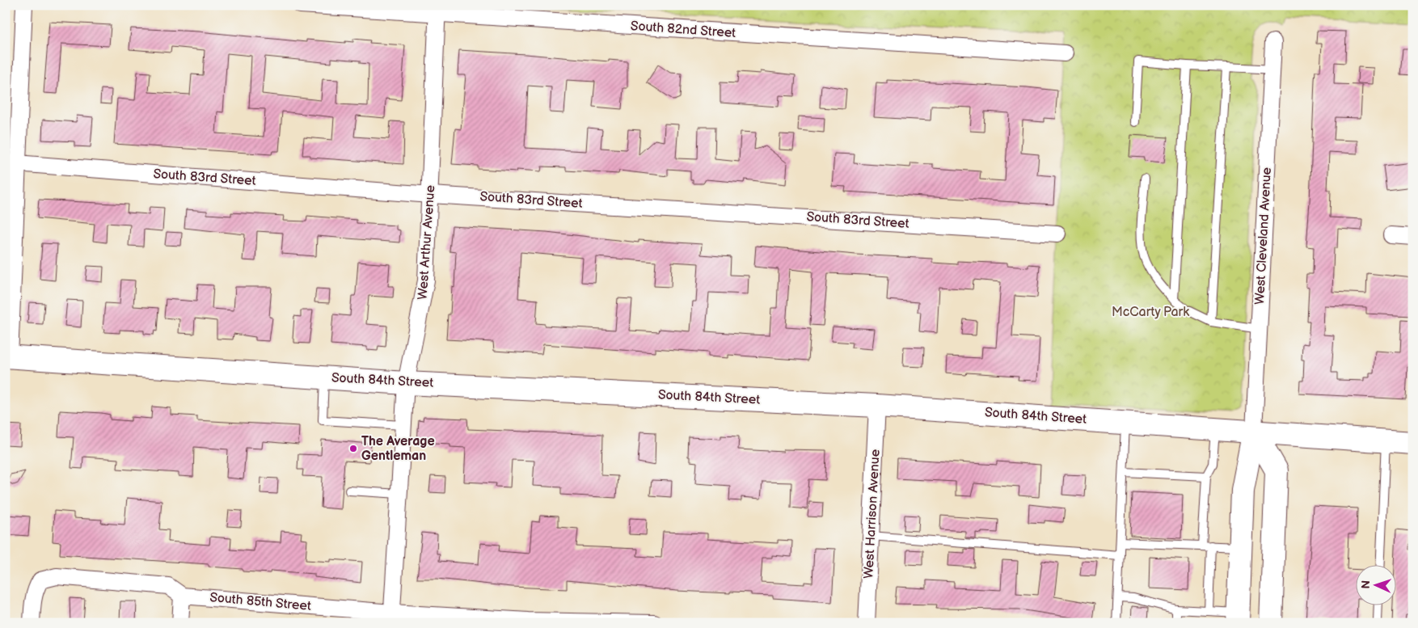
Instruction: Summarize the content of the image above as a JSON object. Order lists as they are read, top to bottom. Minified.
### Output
{"streets":{"street":["South 82nd Street","South 83rd Street","West Cleveland Avenue","West Arthur Avenue","South 84th Street","West Harrison Avenue","South 85th Street"]},"crossings":[["South 82nd Street","West Arthur Avenue"],["South 83rd Street","West Arthur Avenue"],["West Cleveland Avenue","South 84th Street"],["West Arthur Avenue","South 84th Street"],["West Arthur Avenue","South 85th Street"],["South 84th Street","West Harrison Avenue"]],"parks":["McCarty Park"],"places":["The Average Gentleman"],"north":"left"}
